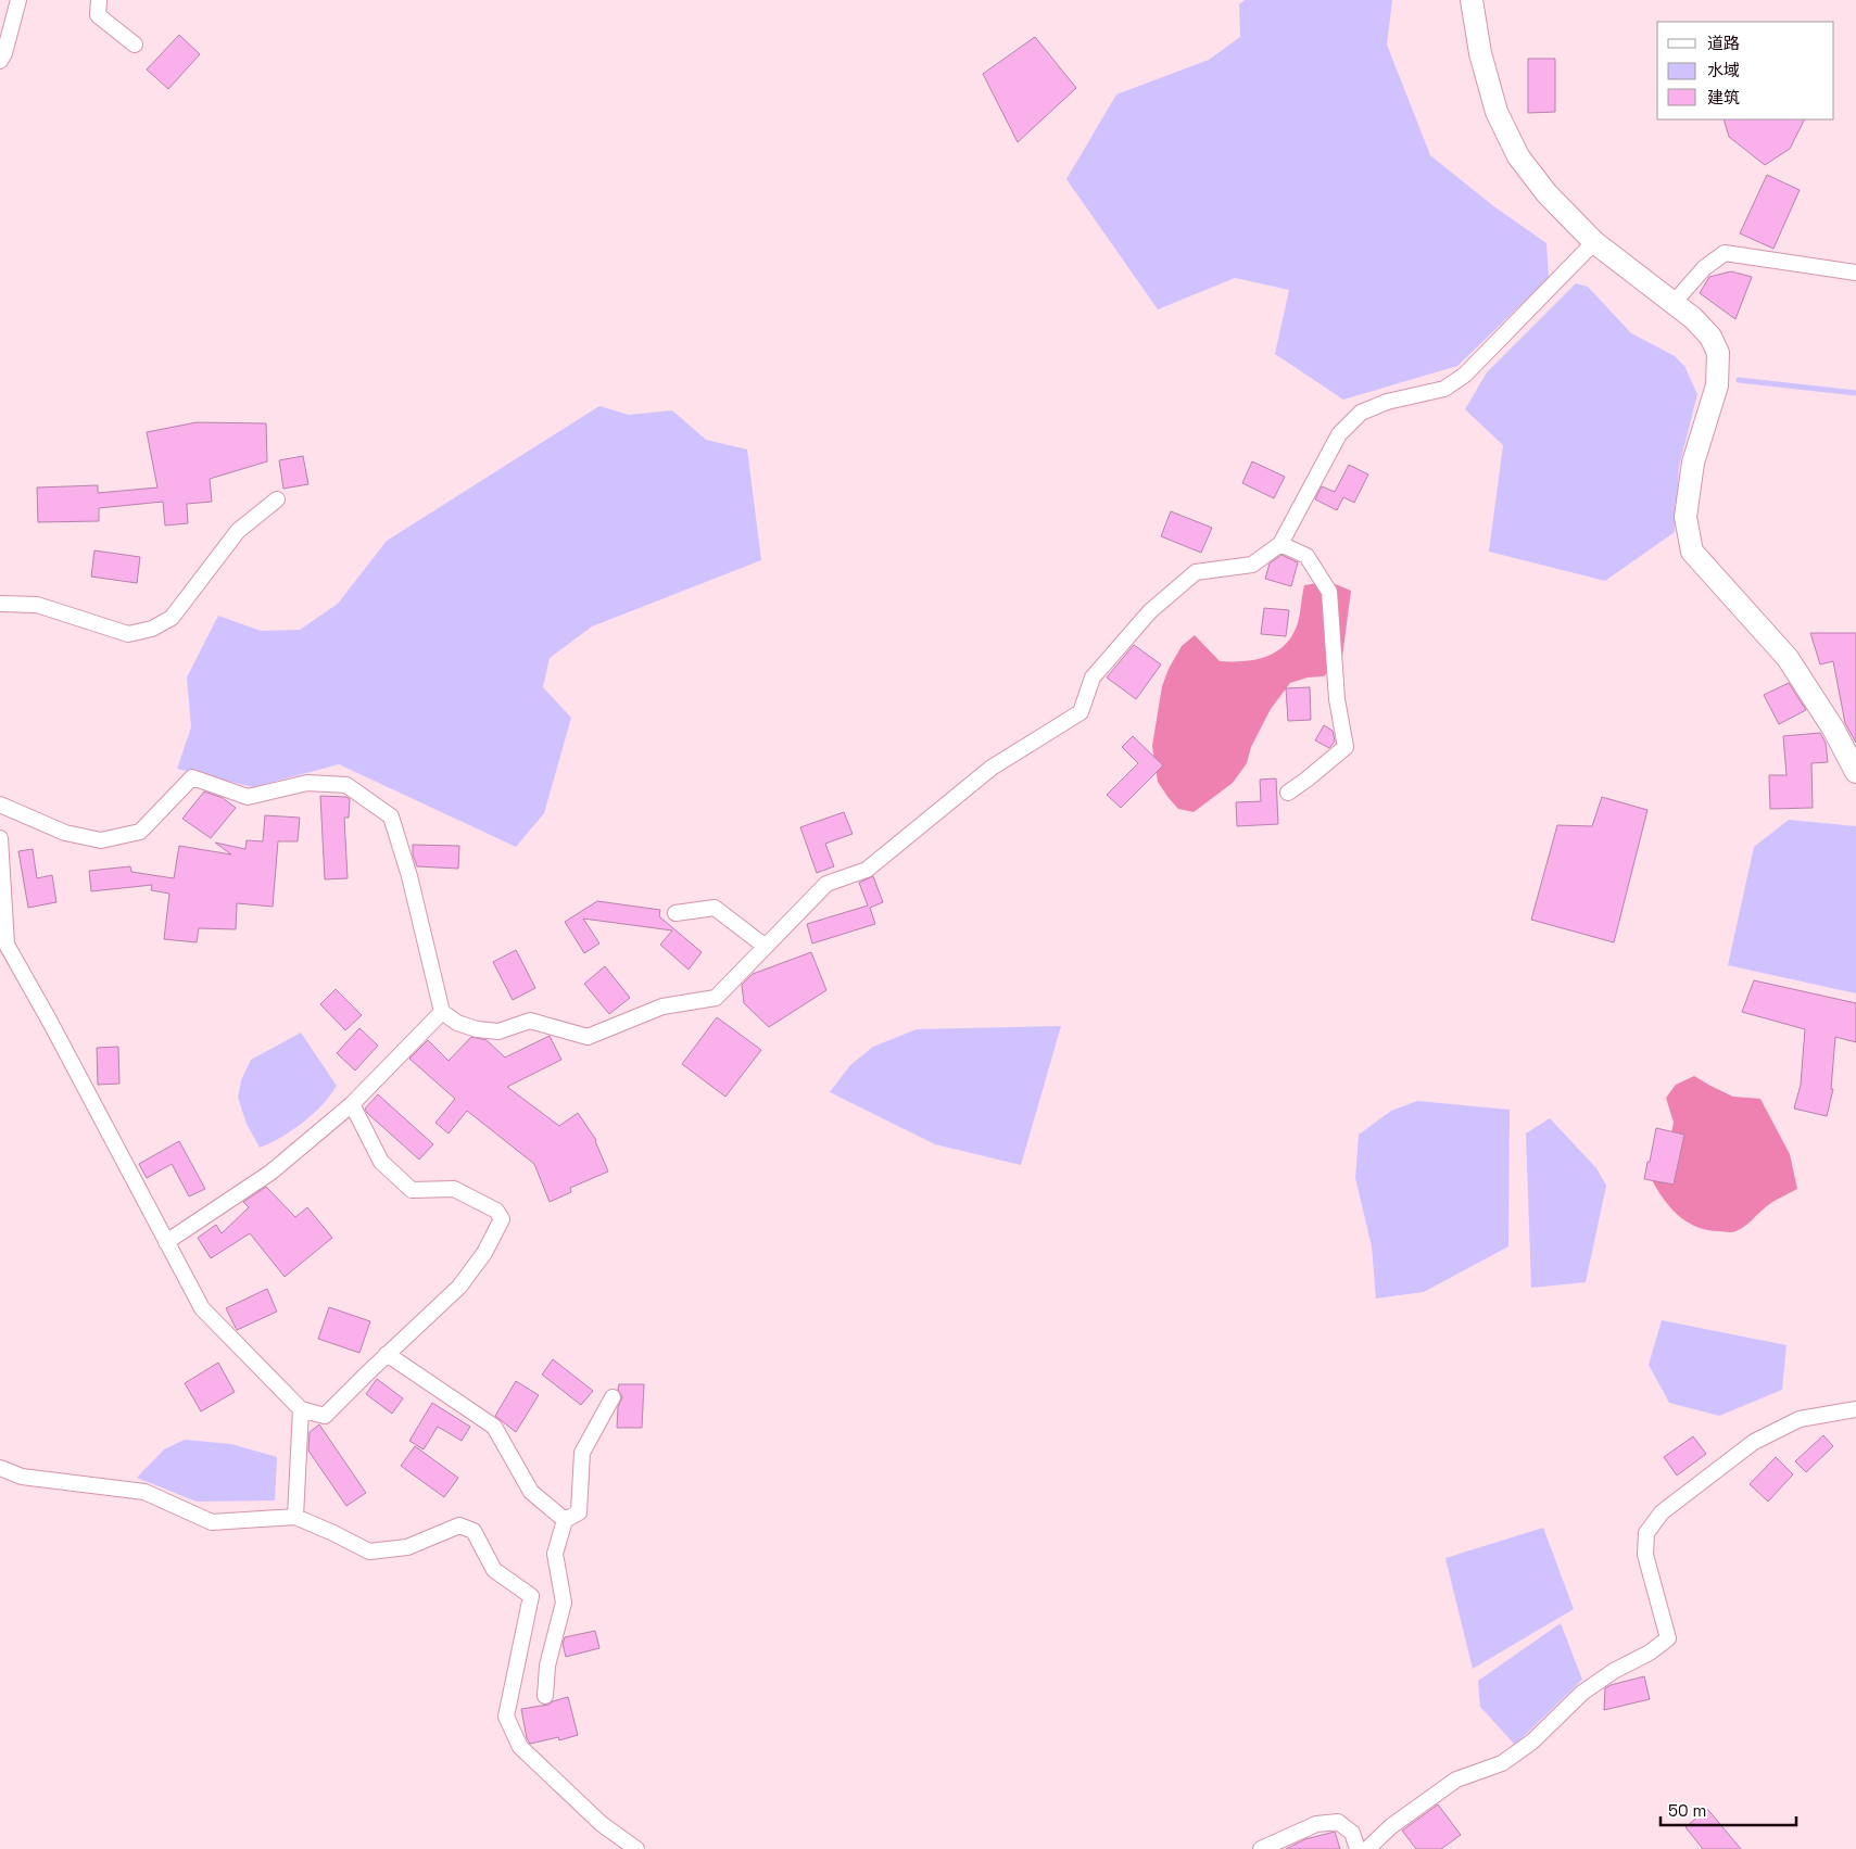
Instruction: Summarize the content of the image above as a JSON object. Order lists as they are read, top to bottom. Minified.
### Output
{"legend":["道路","水域","建筑"],"scale_bar":"50 m"}
